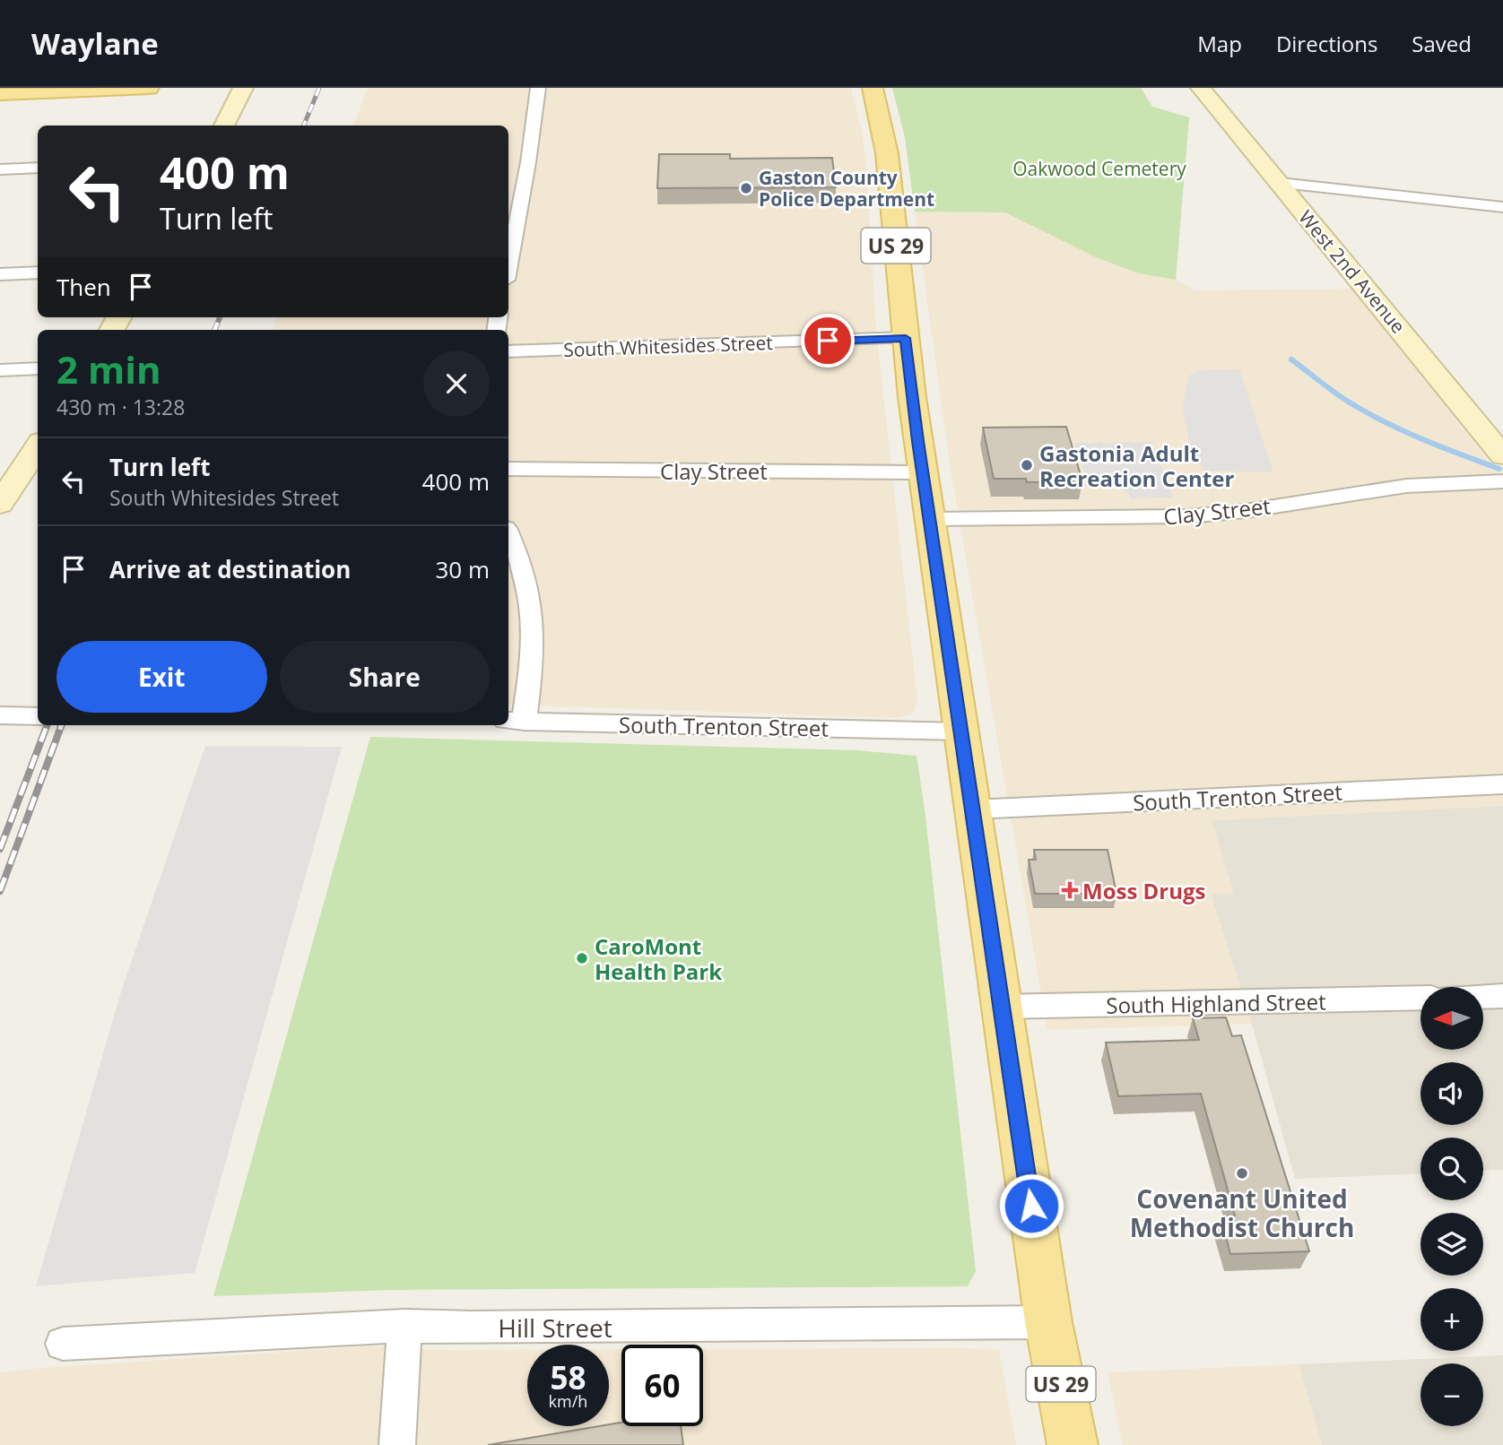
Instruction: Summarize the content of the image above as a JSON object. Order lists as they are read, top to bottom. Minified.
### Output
{"streets":{"main road":["US 29"],"street":["West 2nd Avenue","South Whitesides Street","Clay Street","South Trenton Street","South Highland Street","Hill Street"]},"crossings":[["US 29","South Whitesides Street"],["US 29","Clay Street"],["US 29","South Trenton Street"],["US 29","South Highland Street"],["US 29","Hill Street"]],"parks":["Oakwood Cemetery"],"places":{"other":["Gaston County Police Department","Gastonia Adult Recreation Center","CaroMont Health Park","Covenant United Methodist Church"],"health":["Moss Drugs"]},"north":"left","page":{"header":"Waylane","nav":["Map","Directions","Saved"],"turn":["400 m","Turn left"],"then":"Then","heading":["2 min","430 m · 13:28"],"list":[{"name":"Turn left","note":"South Whitesides Street","value":"400 m"},{"name":"Arrive at destination","value":"30 m"}],"buttons":["Exit","Share"],"map_buttons":["+","−"],"speed":"58 km/h","limit":"60"}}
